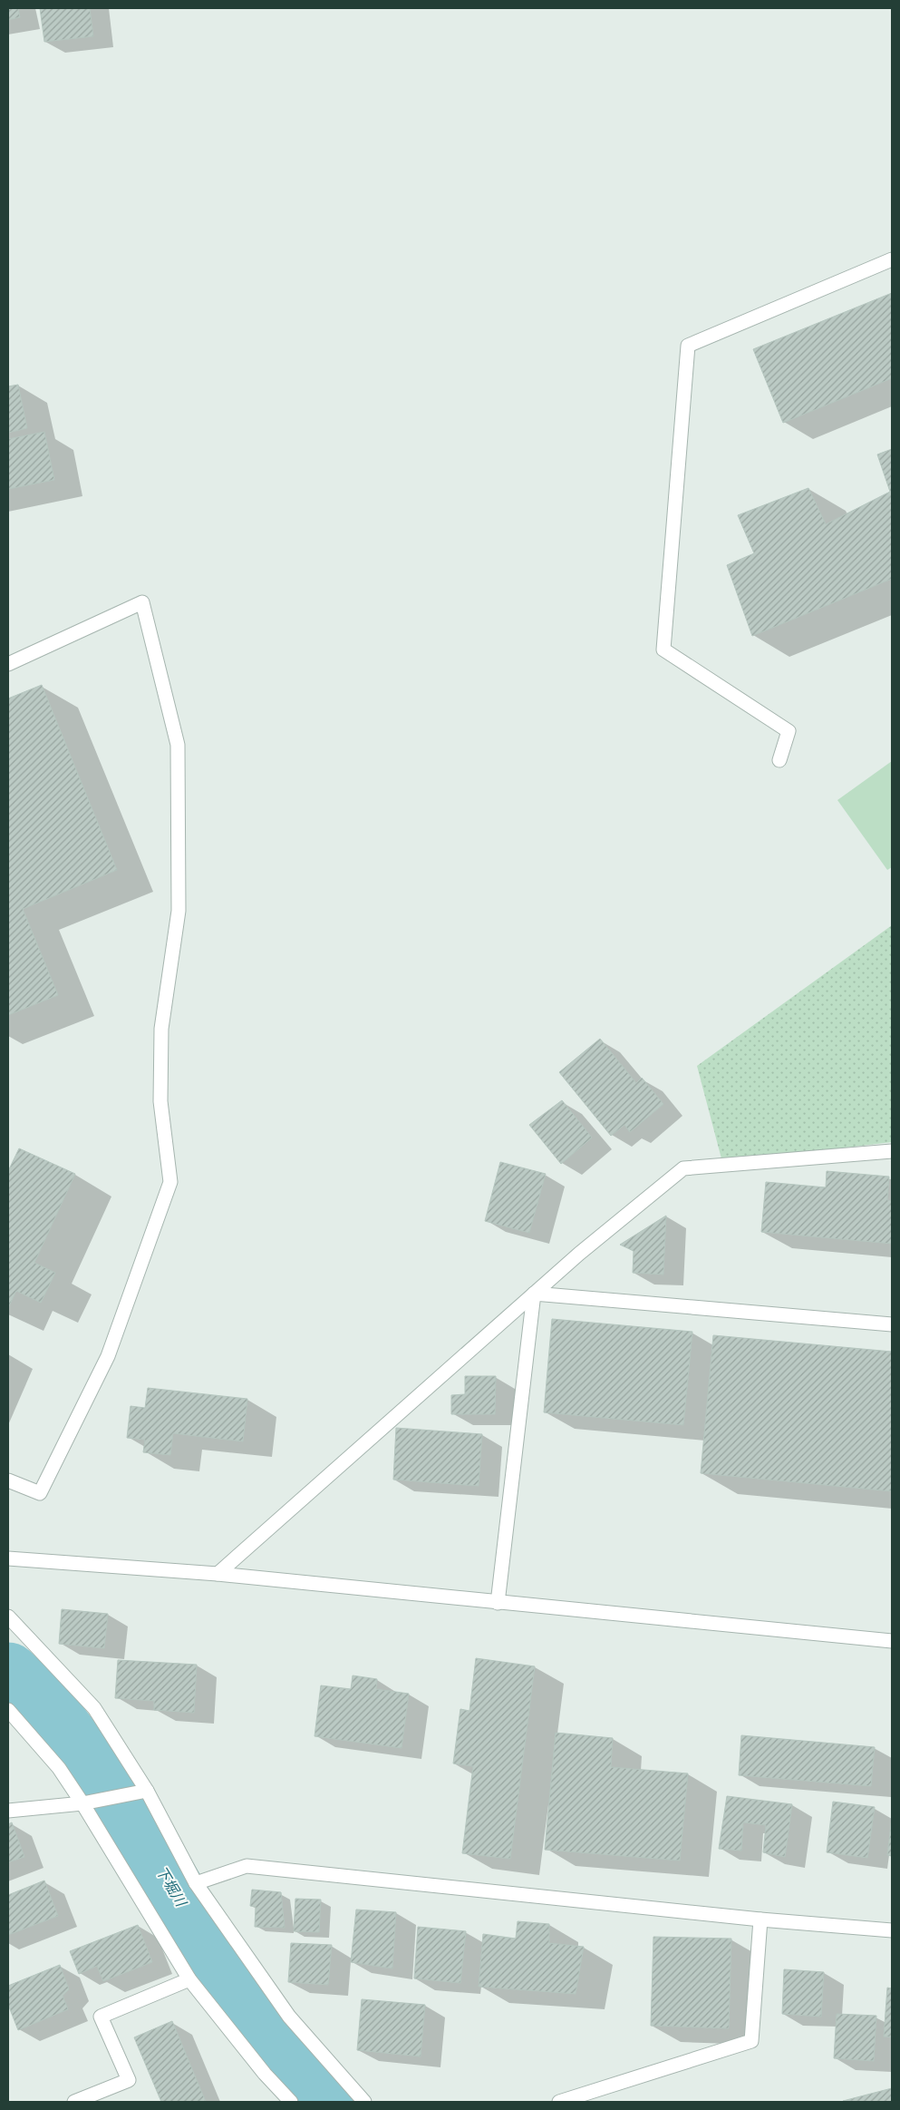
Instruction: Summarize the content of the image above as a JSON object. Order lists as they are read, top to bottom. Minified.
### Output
{"water":["下堀川"]}
